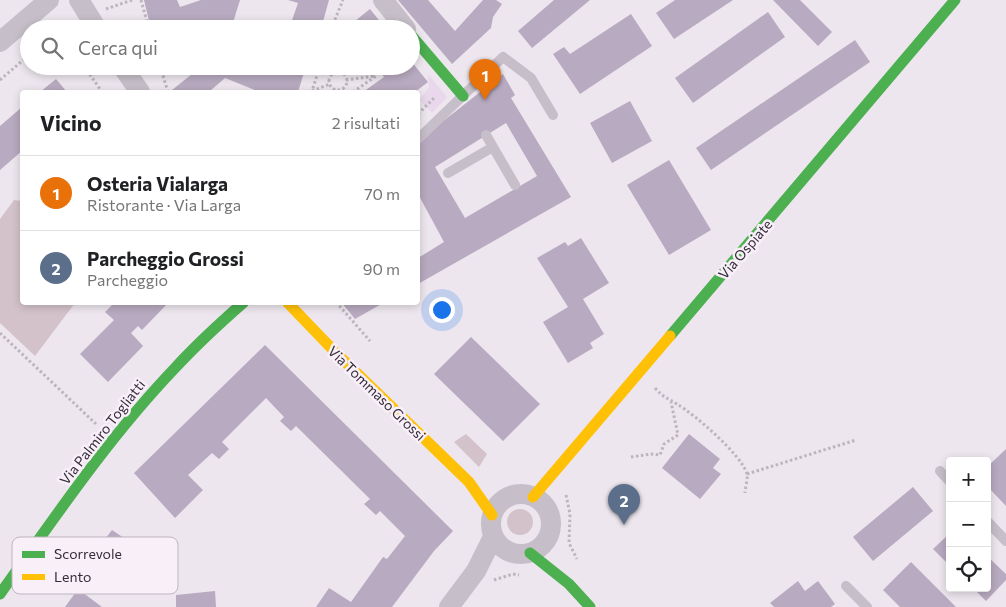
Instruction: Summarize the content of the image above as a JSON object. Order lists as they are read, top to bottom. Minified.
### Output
{"streets":{"street":["Via Ospiate","Via Tommaso Grossi","Via Palmiro Togliatti"]},"crossings":[["Via Ospiate","Via Tommaso Grossi"]],"legend":["Scorrevole","Lento"],"page":{"search":"Cerca qui","pins":["1","2"],"heading":["Vicino","2 risultati"],"list":[{"mark":"1","name":"Osteria Vialarga","note":"Ristorante · Via Larga","value":"70 m"},{"mark":"2","name":"Parcheggio Grossi","note":"Parcheggio","value":"90 m"}],"map_buttons":["+","−"]}}
